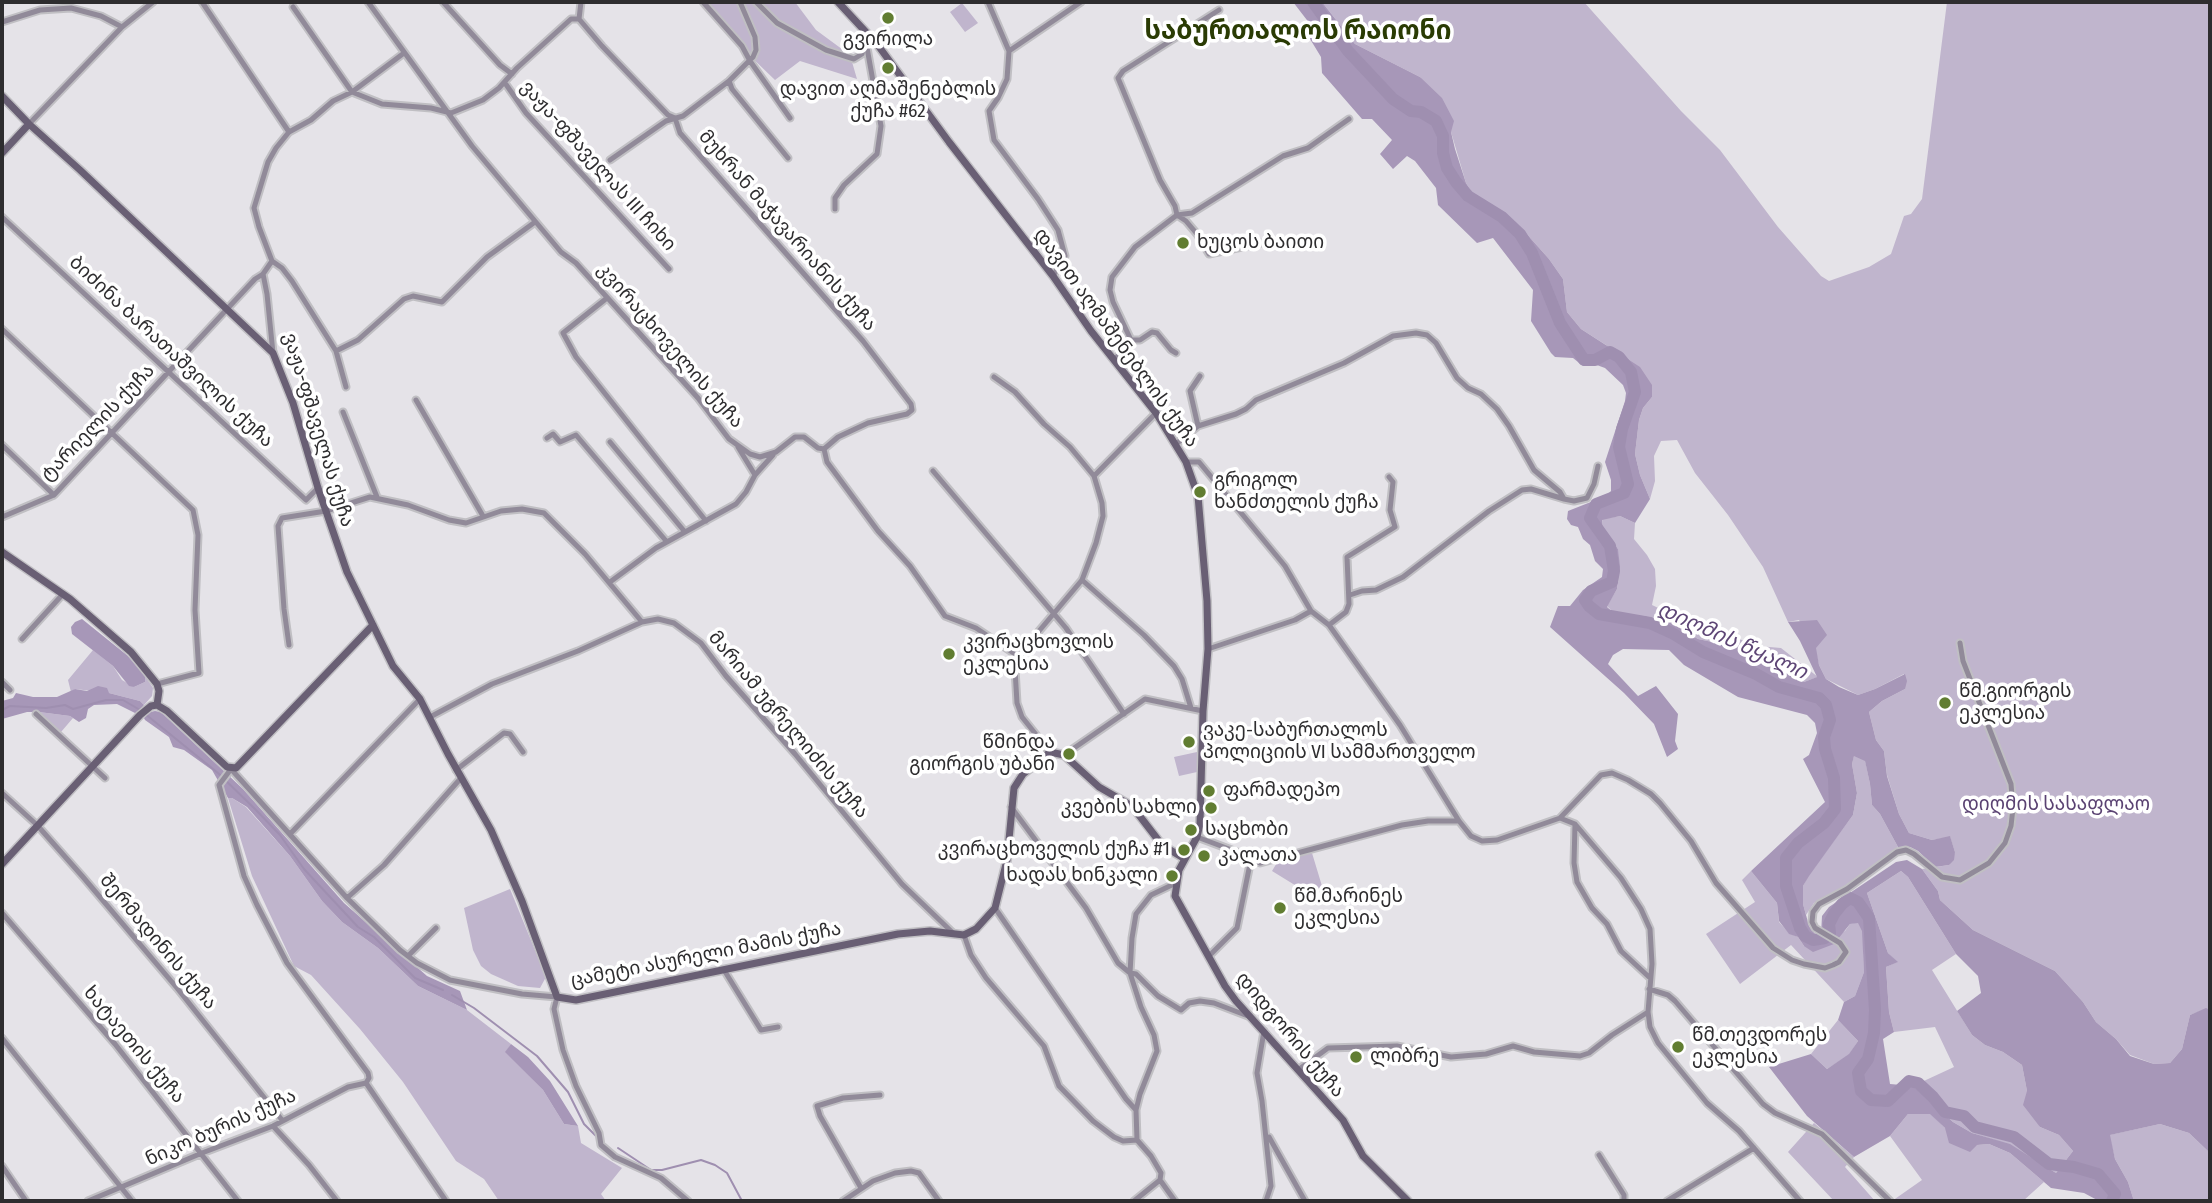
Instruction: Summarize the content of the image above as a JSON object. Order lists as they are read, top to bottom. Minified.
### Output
{"streets":{"street":["ვაჟა-ფშაველას III ჩიხი","მუხრან მაჭავარიანის ქუჩა","დავით აღმაშენებლის ქუჩა","კვირაცხოველის ქუჩა","ბიძინა ბარათაშვილის ქუჩა","ტარიელის ქუჩა","ვაჟა-ფშაველას ქუჩა","მარიამ უგრელიძის ქუჩა","შერმადინის ქუჩა","ცამეტი ასურელი მამის ქუჩა","დიდგორის ქუჩა","ხატაეთის ქუჩა","ნიკო ბურის ქუჩა"]},"crossings":[["ბიძინა ბარათაშვილის ქუჩა","ტარიელის ქუჩა"],["ტარიელის ქუჩა","ვაჟა-ფშაველას ქუჩა"],["ვაჟა-ფშაველას ქუჩა","ცამეტი ასურელი მამის ქუჩა"],["მარიამ უგრელიძის ქუჩა","ცამეტი ასურელი მამის ქუჩა"],["შერმადინის ქუჩა","ნიკო ბურის ქუჩა"],["ხატაეთის ქუჩა","ნიკო ბურის ქუჩა"]],"districts":["საბურთალოს რაიონი"],"water":["დიღმის წყალი"],"parks":["დიღმის სასაფლაო"],"places":["გვირილა","დავით აღმაშენებლის ქუჩა #62","ხუცოს ბაითი","გრიგოლ ხანძთელის ქუჩა","კვირაცხოვლის ეკლესია","წმ.გიორგის ეკლესია","ვაკე-საბურთალოს პოლიციის VI სამმართველო","წმინდა გიორგის უბანი","ფარმადეპო","კვების სახლი","საცხობი","კვირაცხოველის ქუჩა #1","კალათა","ხადას ხინკალი","წმ.მარინეს ეკლესია","წმ.თევდორეს ეკლესია","ლიბრე"]}
